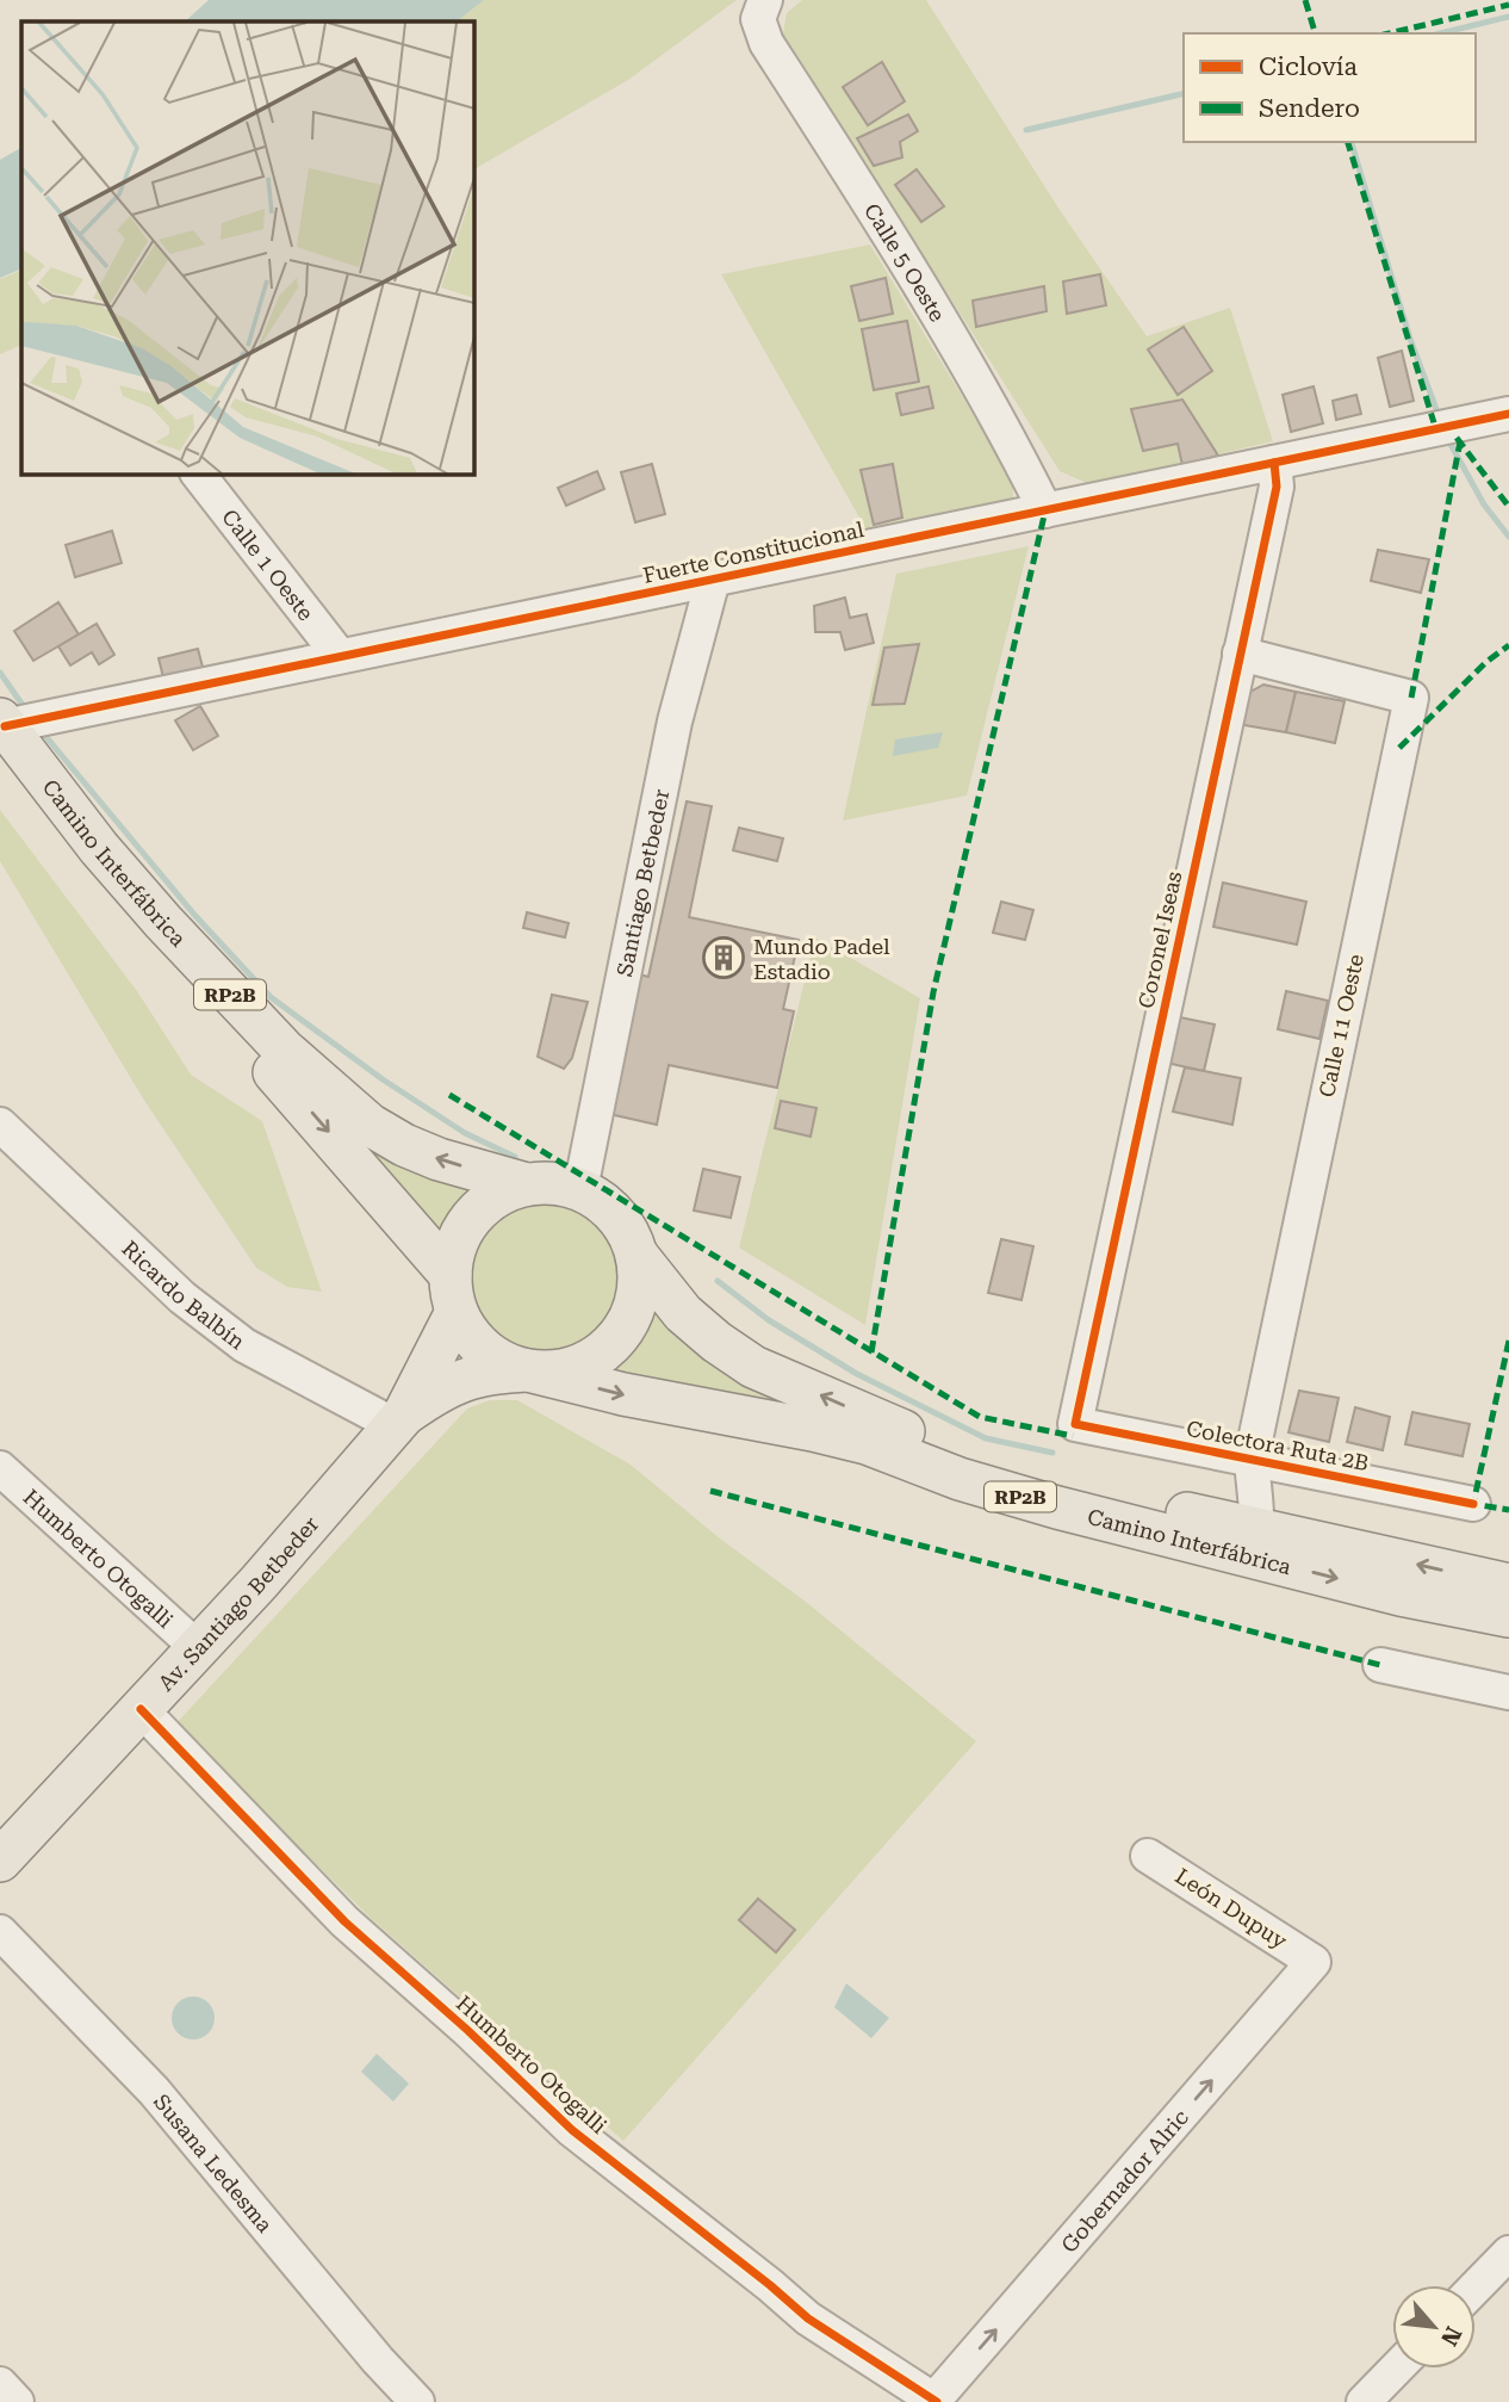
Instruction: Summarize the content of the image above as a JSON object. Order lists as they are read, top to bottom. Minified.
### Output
{"streets":{"main road":["Camino Interfábrica","RP2B","Av. Santiago Betbeder"],"street":["Calle 5 Oeste","Fuerte Constitucional","Calle 1 Oeste","Santiago Betbeder","Coronel Iseas","Calle 11 Oeste","Ricardo Balbín","Colectora Ruta 2B","Humberto Otogalli","León Dupuy","Susana Ledesma","Gobernador Alric"]},"crossings":[["Calle 5 Oeste","Fuerte Constitucional"],["Fuerte Constitucional","Calle 1 Oeste"],["Fuerte Constitucional","Camino Interfábrica"],["Fuerte Constitucional","Santiago Betbeder"],["Fuerte Constitucional","Coronel Iseas"],["Camino Interfábrica","Santiago Betbeder"],["Camino Interfábrica","Calle 11 Oeste"],["Coronel Iseas","Calle 11 Oeste"],["Coronel Iseas","Colectora Ruta 2B"],["Calle 11 Oeste","Colectora Ruta 2B"],["Ricardo Balbín","Av. Santiago Betbeder"],["Humberto Otogalli","Av. Santiago Betbeder"],["Humberto Otogalli","Gobernador Alric"],["León Dupuy","Gobernador Alric"]],"one_way":["Gobernador Alric"],"places":{"building":["Mundo Padel Estadio"]},"legend":["Ciclovía","Sendero"],"north":"bottom right"}
